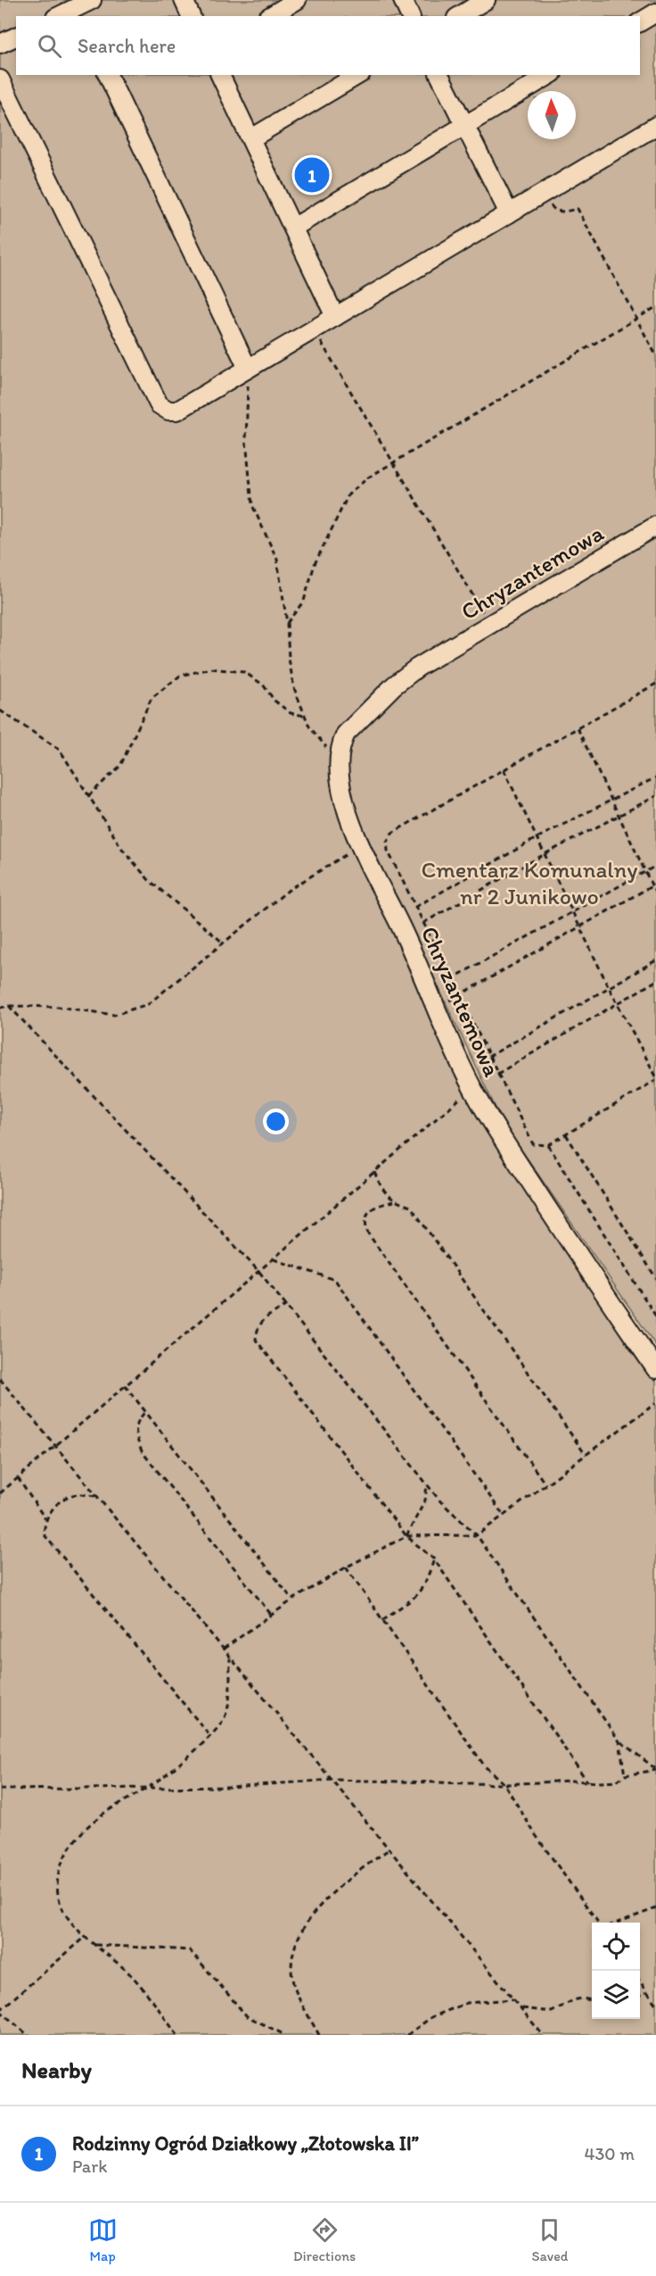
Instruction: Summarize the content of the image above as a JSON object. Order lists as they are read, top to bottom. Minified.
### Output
{"streets":{"street":["Chryzantemowa"]},"parks":["Cmentarz Komunalny nr 2 Junikowo"],"north":"top","page":{"search":"Search here","pins":"1","heading":"Nearby","list":[{"mark":"1","name":"Rodzinny Ogród Działkowy „Złotowska II”","note":"Park","value":"430 m"}],"nav":["Map","Directions","Saved"]}}
